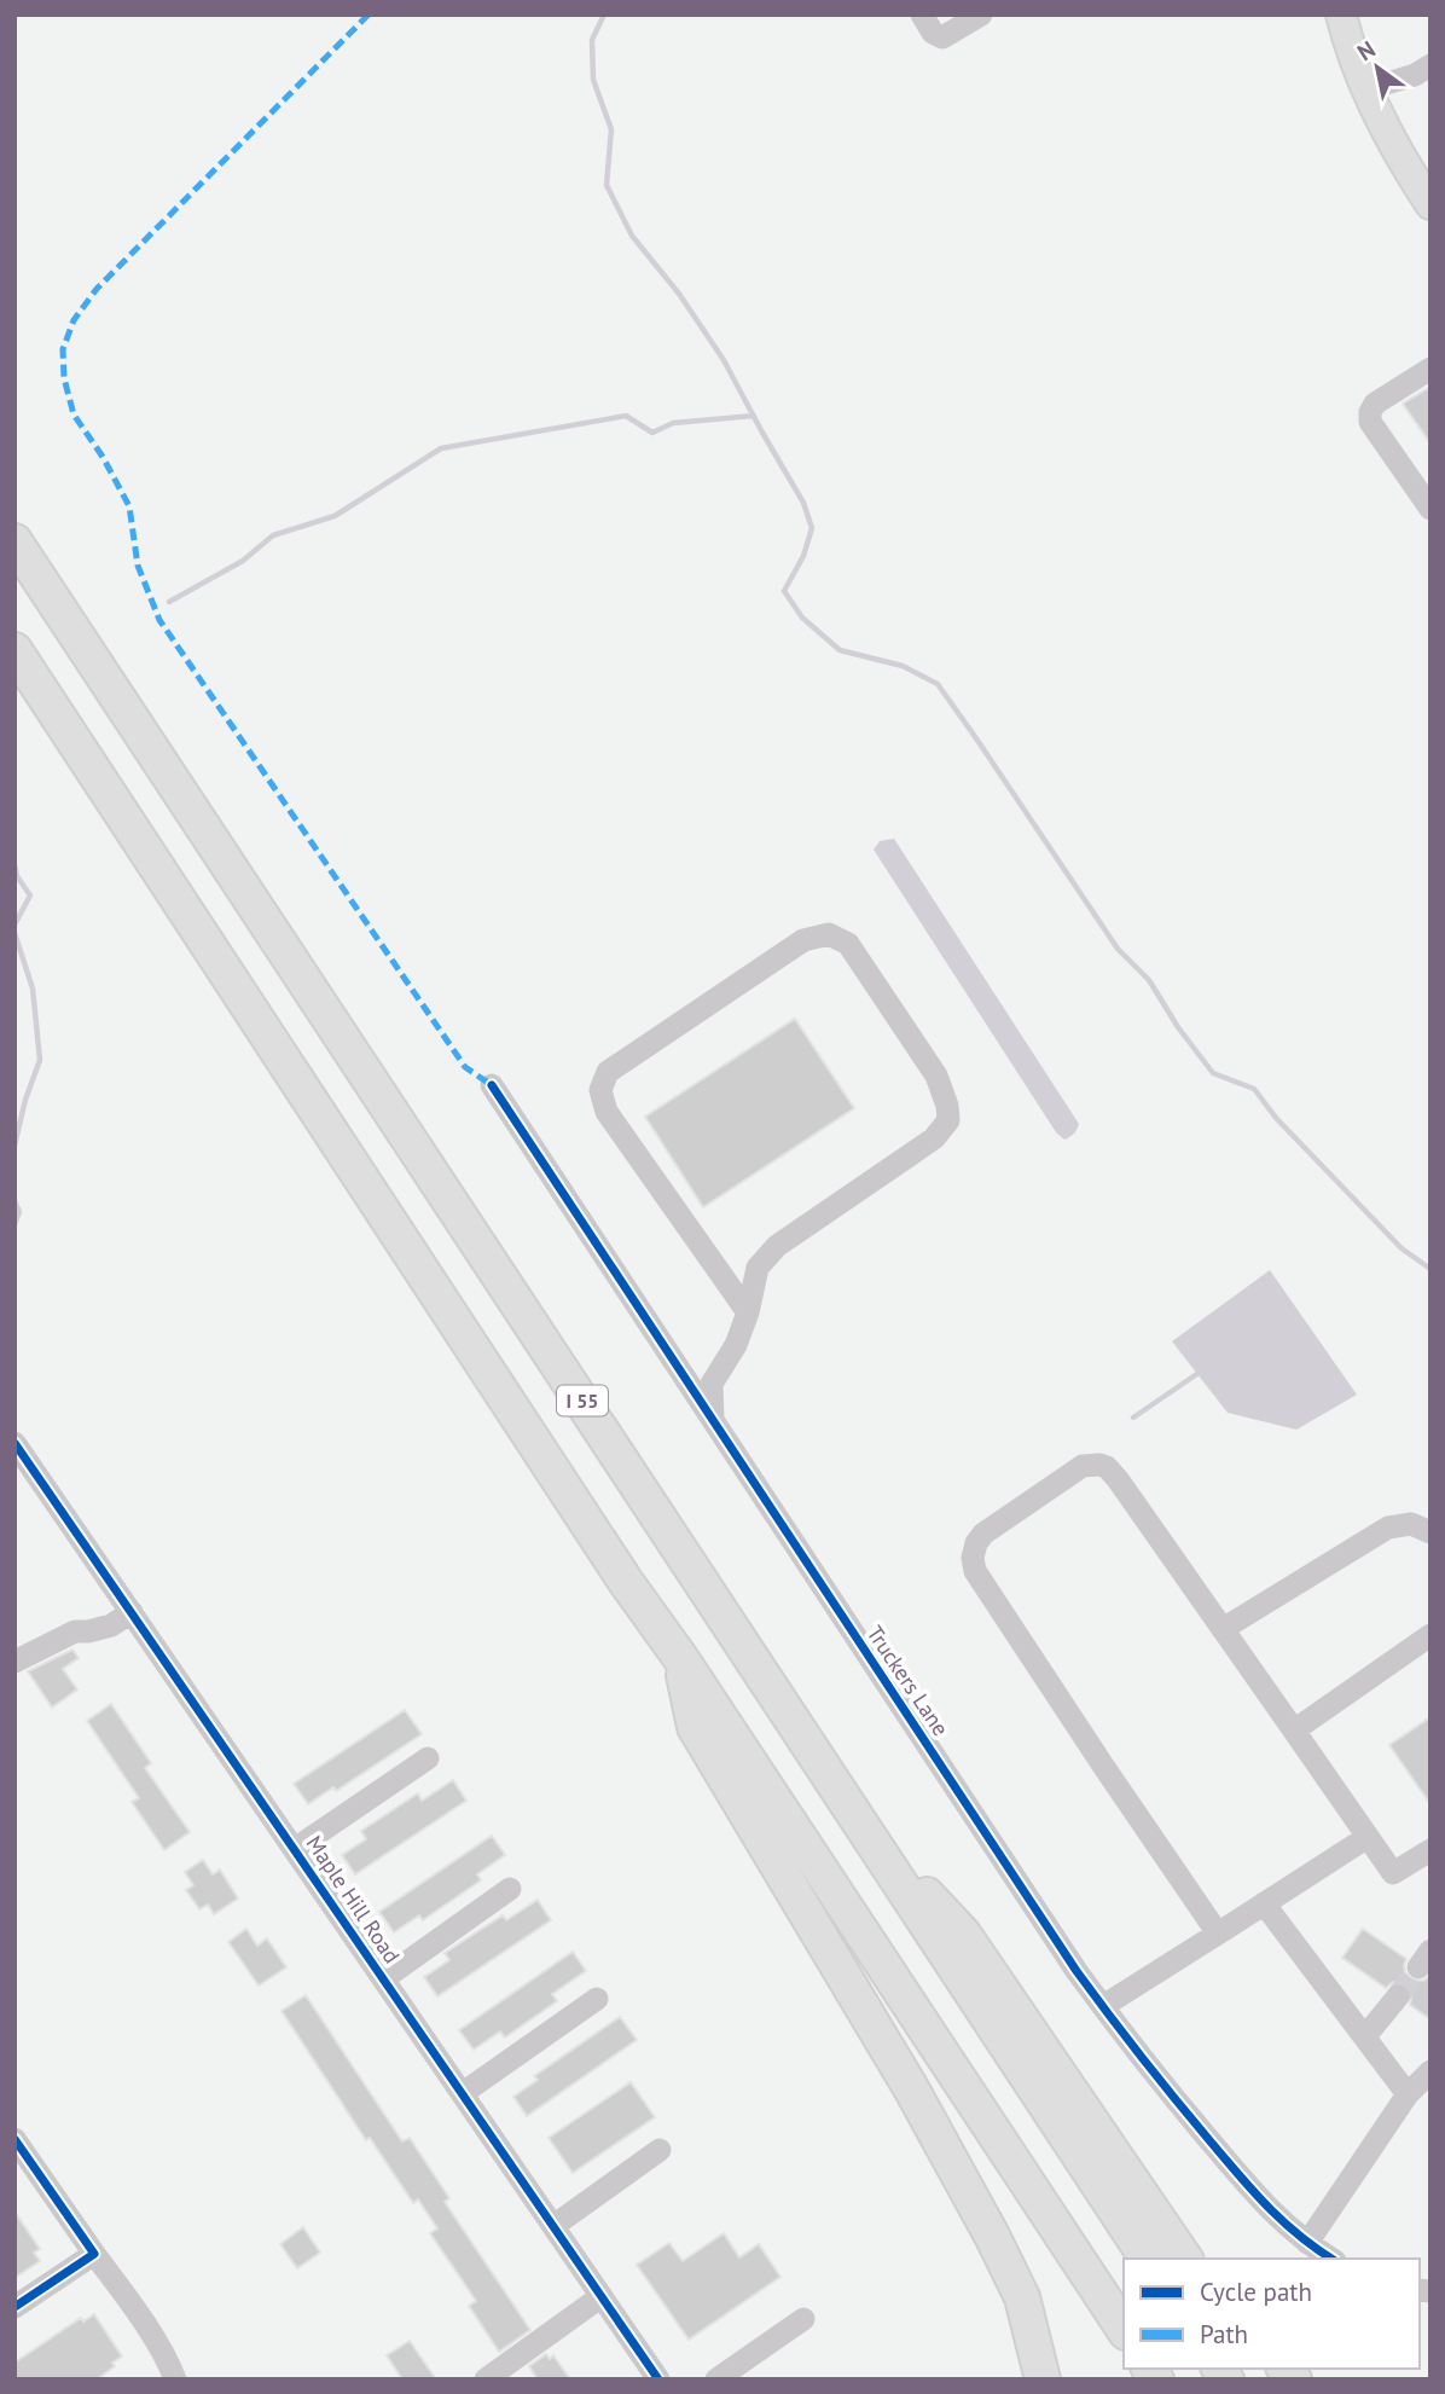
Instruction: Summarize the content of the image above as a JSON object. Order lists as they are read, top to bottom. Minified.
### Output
{"streets":{"highway":["I 55"],"street":["Truckers Lane","Maple Hill Road"]},"legend":["Cycle path","Path"],"north":"top left"}
